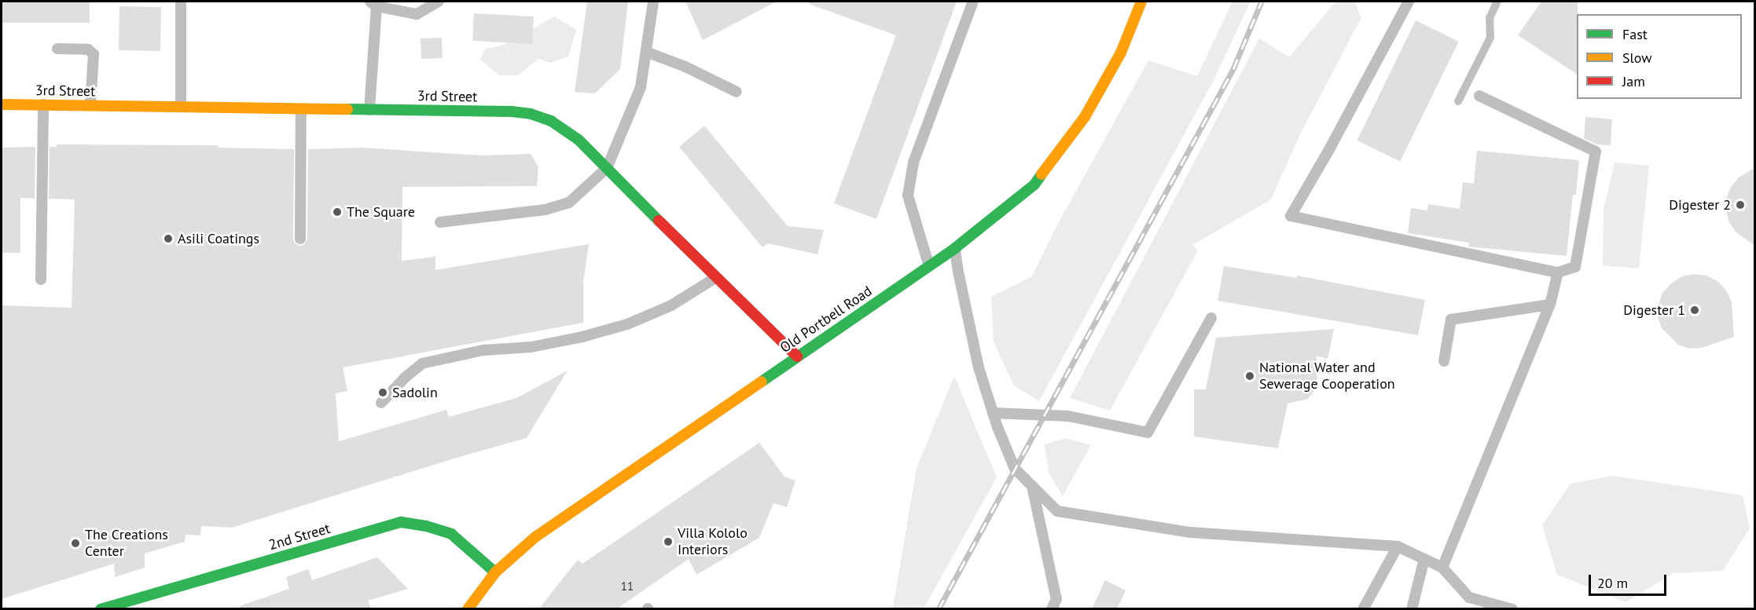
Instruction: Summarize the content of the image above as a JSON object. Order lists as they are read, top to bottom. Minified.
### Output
{"streets":{"street":["3rd Street","Old Portbell Road","2nd Street"]},"crossings":[["3rd Street","Old Portbell Road"],["Old Portbell Road","2nd Street"]],"places":["Digester 2","The Square","Asili Coatings","Digester 1","National Water and Sewerage Cooperation","Sadolin","Villa Kololo Interiors","The Creations Center"],"house_numbers":["11"],"legend":["Fast","Slow","Jam"],"scale_bar":"20 m"}
